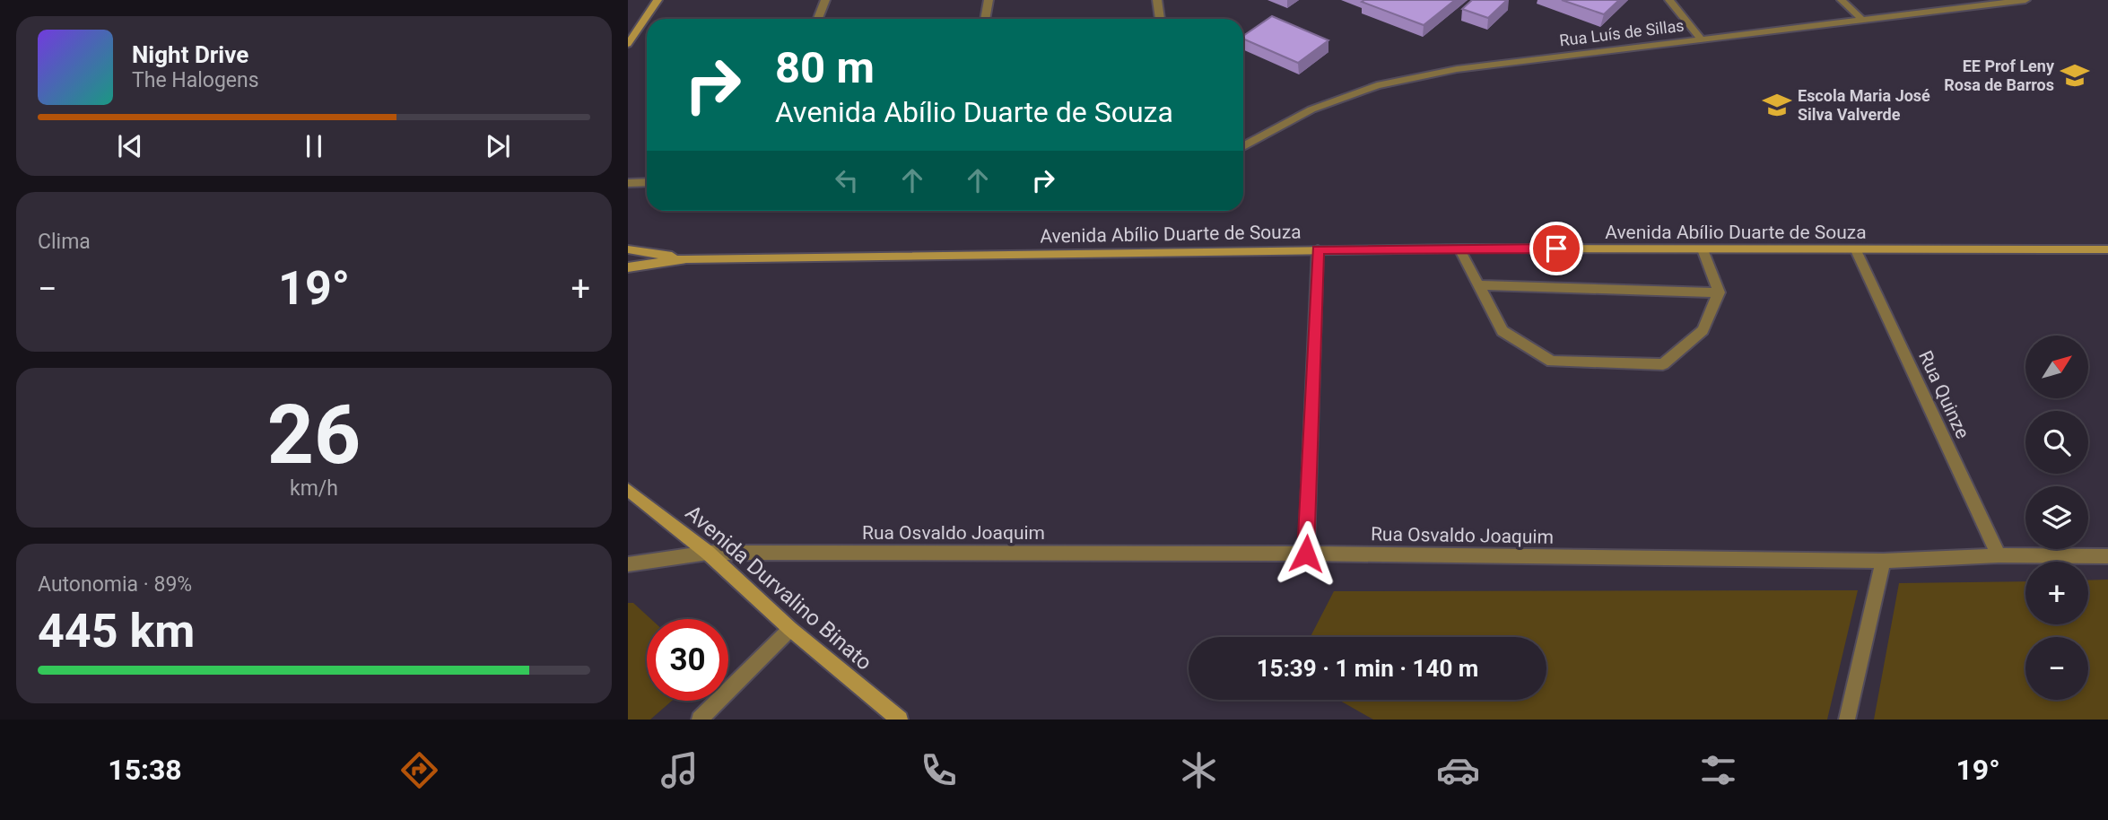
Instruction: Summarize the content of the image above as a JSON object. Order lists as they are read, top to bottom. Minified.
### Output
{"streets":{"main road":["Avenida Abílio Duarte de Souza","Avenida Durvalino Binato"],"street":["Rua Luís de Sillas","Rua Quinze","Rua Osvaldo Joaquim"]},"crossings":[["Avenida Abílio Duarte de Souza","Rua Quinze"],["Rua Quinze","Rua Osvaldo Joaquim"],["Rua Osvaldo Joaquim","Avenida Durvalino Binato"]],"places":{"school or university":["EE Prof Leny Rosa de Barros","Escola Maria José Silva Valverde"]},"north":"top right","page":{"turn":["80 m","Avenida Abílio Duarte de Souza"],"song":["Night Drive","The Halogens"],"tile":["Clima",["26","km/h"],["Autonomia · 89%","445 km"]],"heat":["−","19°","+"],"map_buttons":["+","−"],"limit":"30","trip":"15:39 · 1 min · 140 m","tabs":["15:38","19°"]}}
